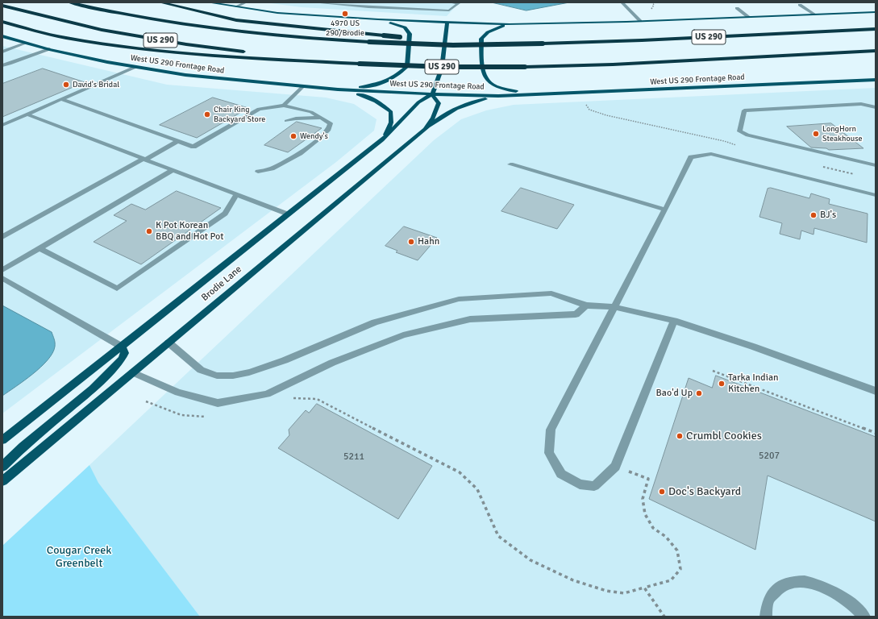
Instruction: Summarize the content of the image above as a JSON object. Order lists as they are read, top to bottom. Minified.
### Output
{"streets":{"highway":["US 290"],"main road":["West US 290 Frontage Road","Brodie Lane"]},"crossings":[["West US 290 Frontage Road","Brodie Lane"]],"parks":["Cougar Creek Greenbelt"],"places":["4970 US 290/Brodie","David's Bridal","Chair King Backyard Store","LongHorn Steakhouse","Wendy's","BJ's","K Pot Korean BBQ and Hot Pot","Hahn","Tarka Indian Kitchen","Bao'd Up","Crumbl Cookies","Doc's Backyard"],"house_numbers":["5207","5211"]}
